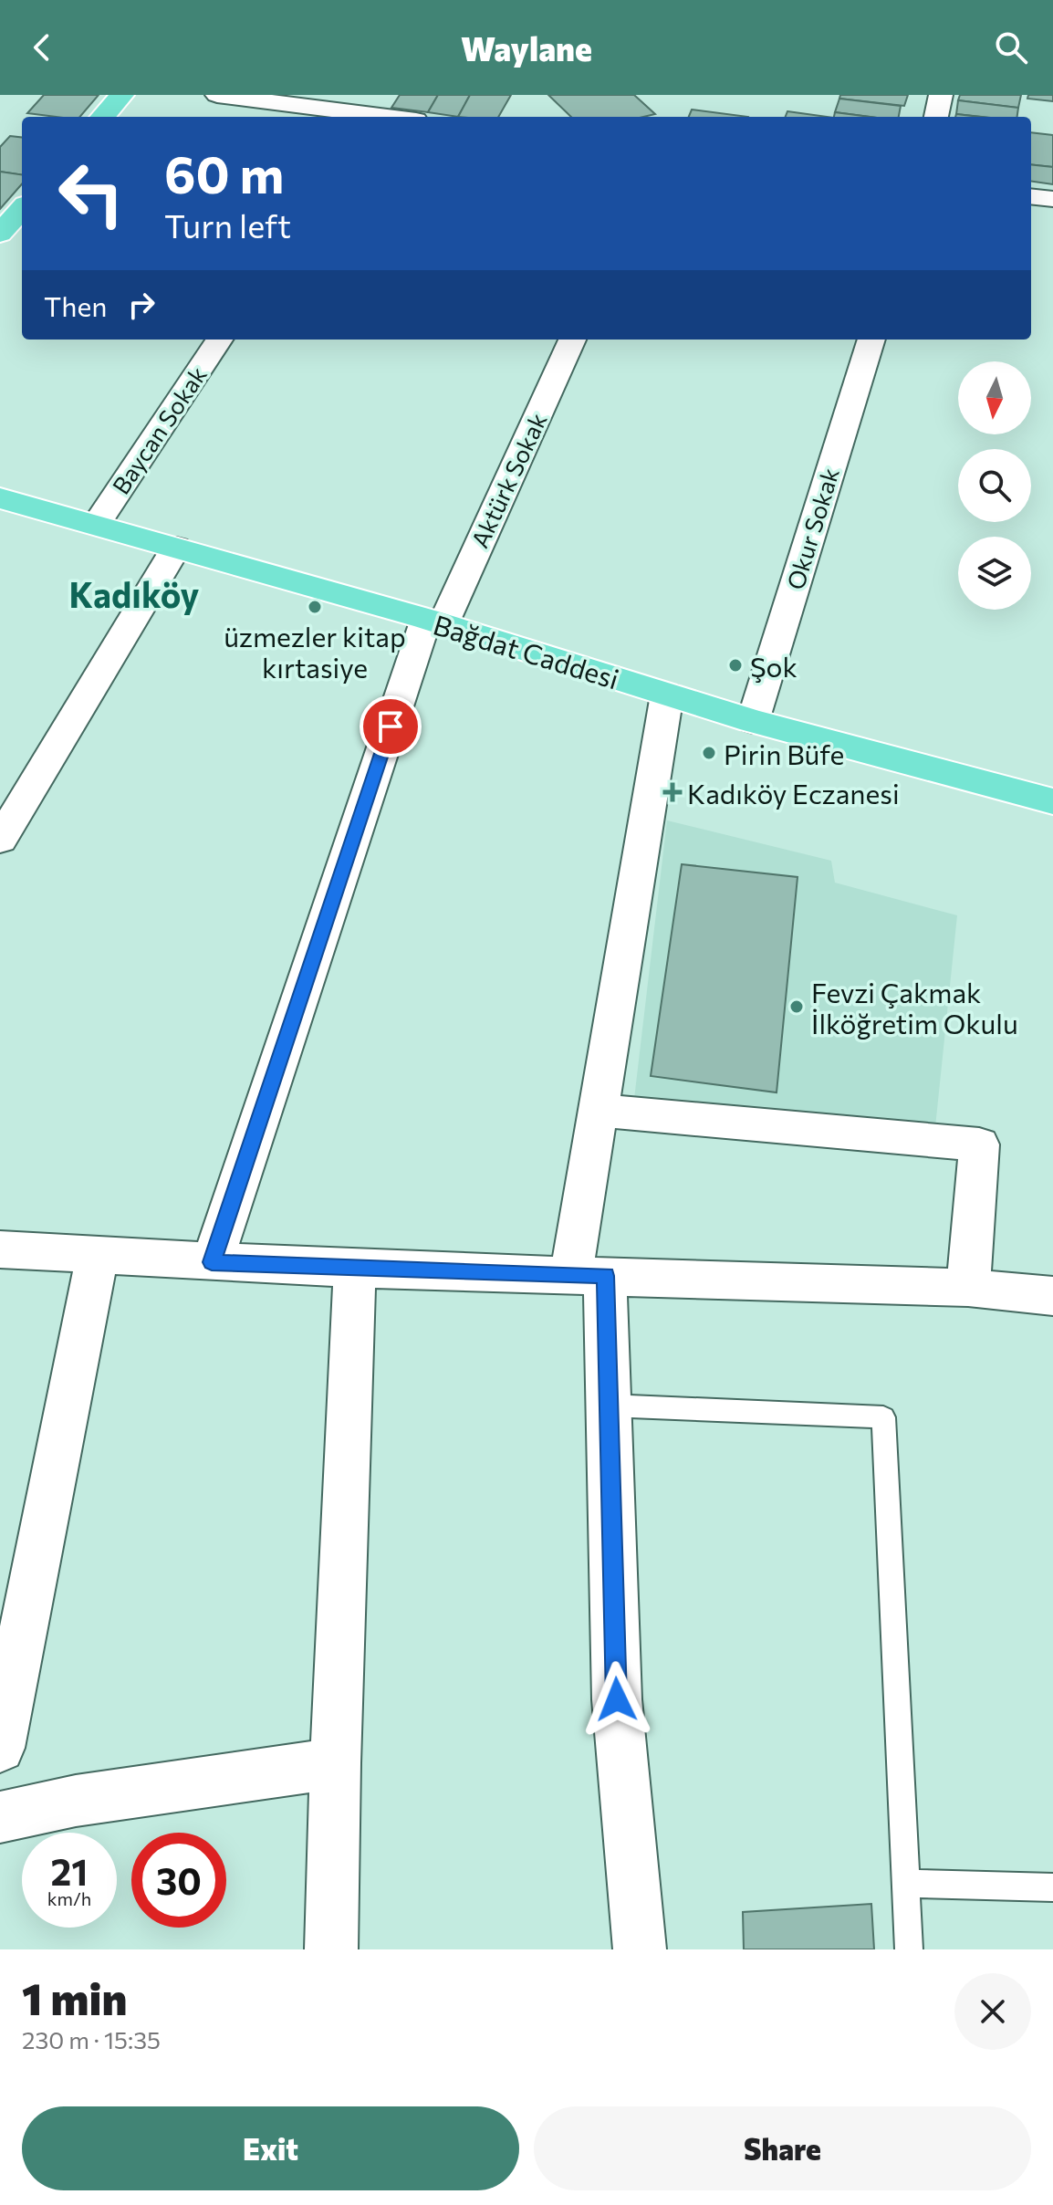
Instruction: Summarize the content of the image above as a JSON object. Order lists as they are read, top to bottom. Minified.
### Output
{"streets":{"main road":["Bağdat Caddesi"],"street":["Baycan Sokak","Aktürk Sokak","Okur Sokak"]},"crossings":[["Baycan Sokak","Bağdat Caddesi"],["Aktürk Sokak","Bağdat Caddesi"],["Okur Sokak","Bağdat Caddesi"]],"districts":["Kadıköy"],"places":{"other":["üzmezler kitap kırtasiye","Şok","Pirin Büfe","Fevzi Çakmak İlköğretim Okulu"],"health":["Kadıköy Eczanesi"]},"north":"bottom","page":{"header":"Waylane","turn":["60 m","Turn left"],"then":"Then","speed":"21 km/h","limit":"30","heading":["1 min","230 m · 15:35"],"buttons":["Exit","Share"]}}
